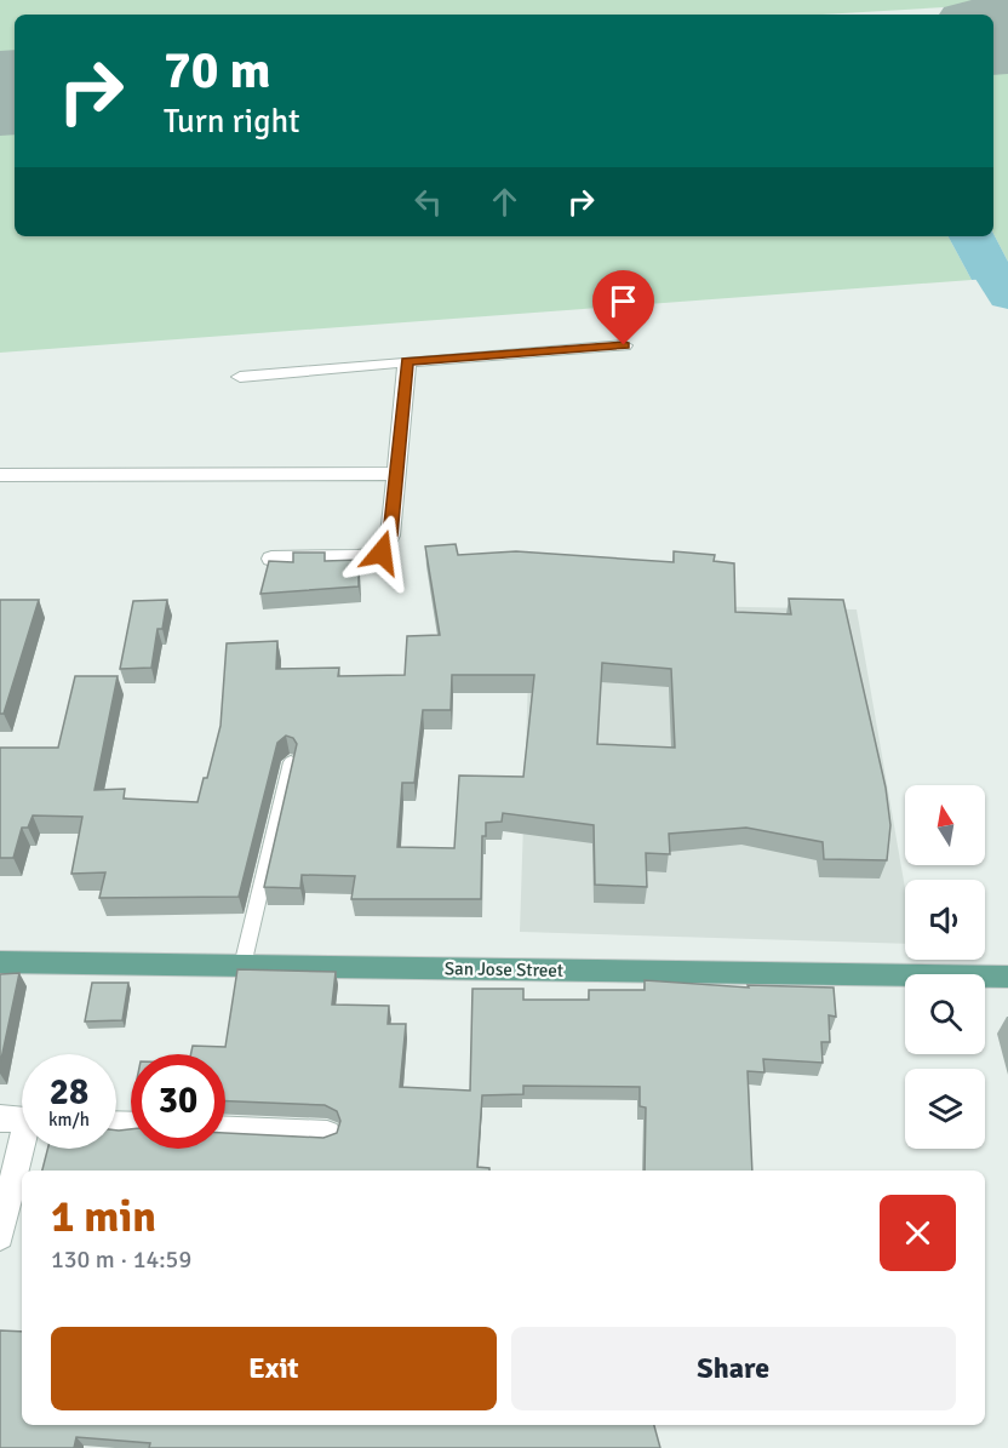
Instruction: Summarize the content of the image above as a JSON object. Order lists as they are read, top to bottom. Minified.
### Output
{"streets":{"main road":["San Jose Street"]},"north":"top","page":{"turn":["70 m","Turn right"],"speed":"28 km/h","limit":"30","heading":["1 min","130 m · 14:59"],"buttons":["Exit","Share"]}}
